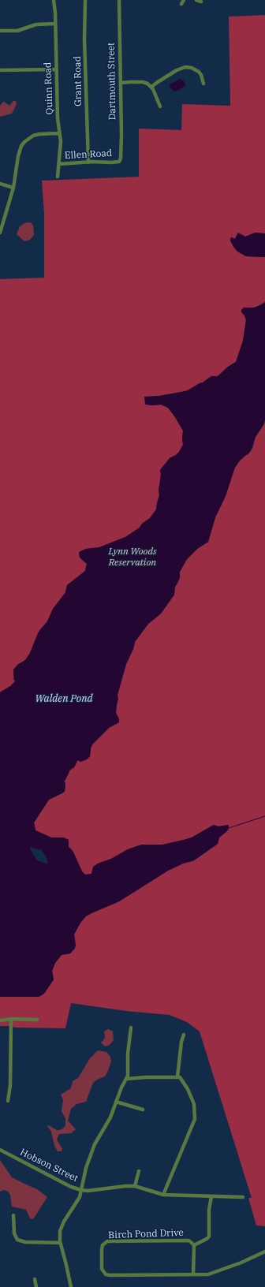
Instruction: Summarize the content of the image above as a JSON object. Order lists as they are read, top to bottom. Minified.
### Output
{"streets":{"street":["Grant Road","Dartmouth Street","Quinn Road","Ellen Road","Hobson Street","Birch Pond Drive"]},"crossings":[["Grant Road","Ellen Road"],["Dartmouth Street","Ellen Road"],["Quinn Road","Ellen Road"]],"water":["Walden Pond"],"parks":["Lynn Woods Reservation"]}
